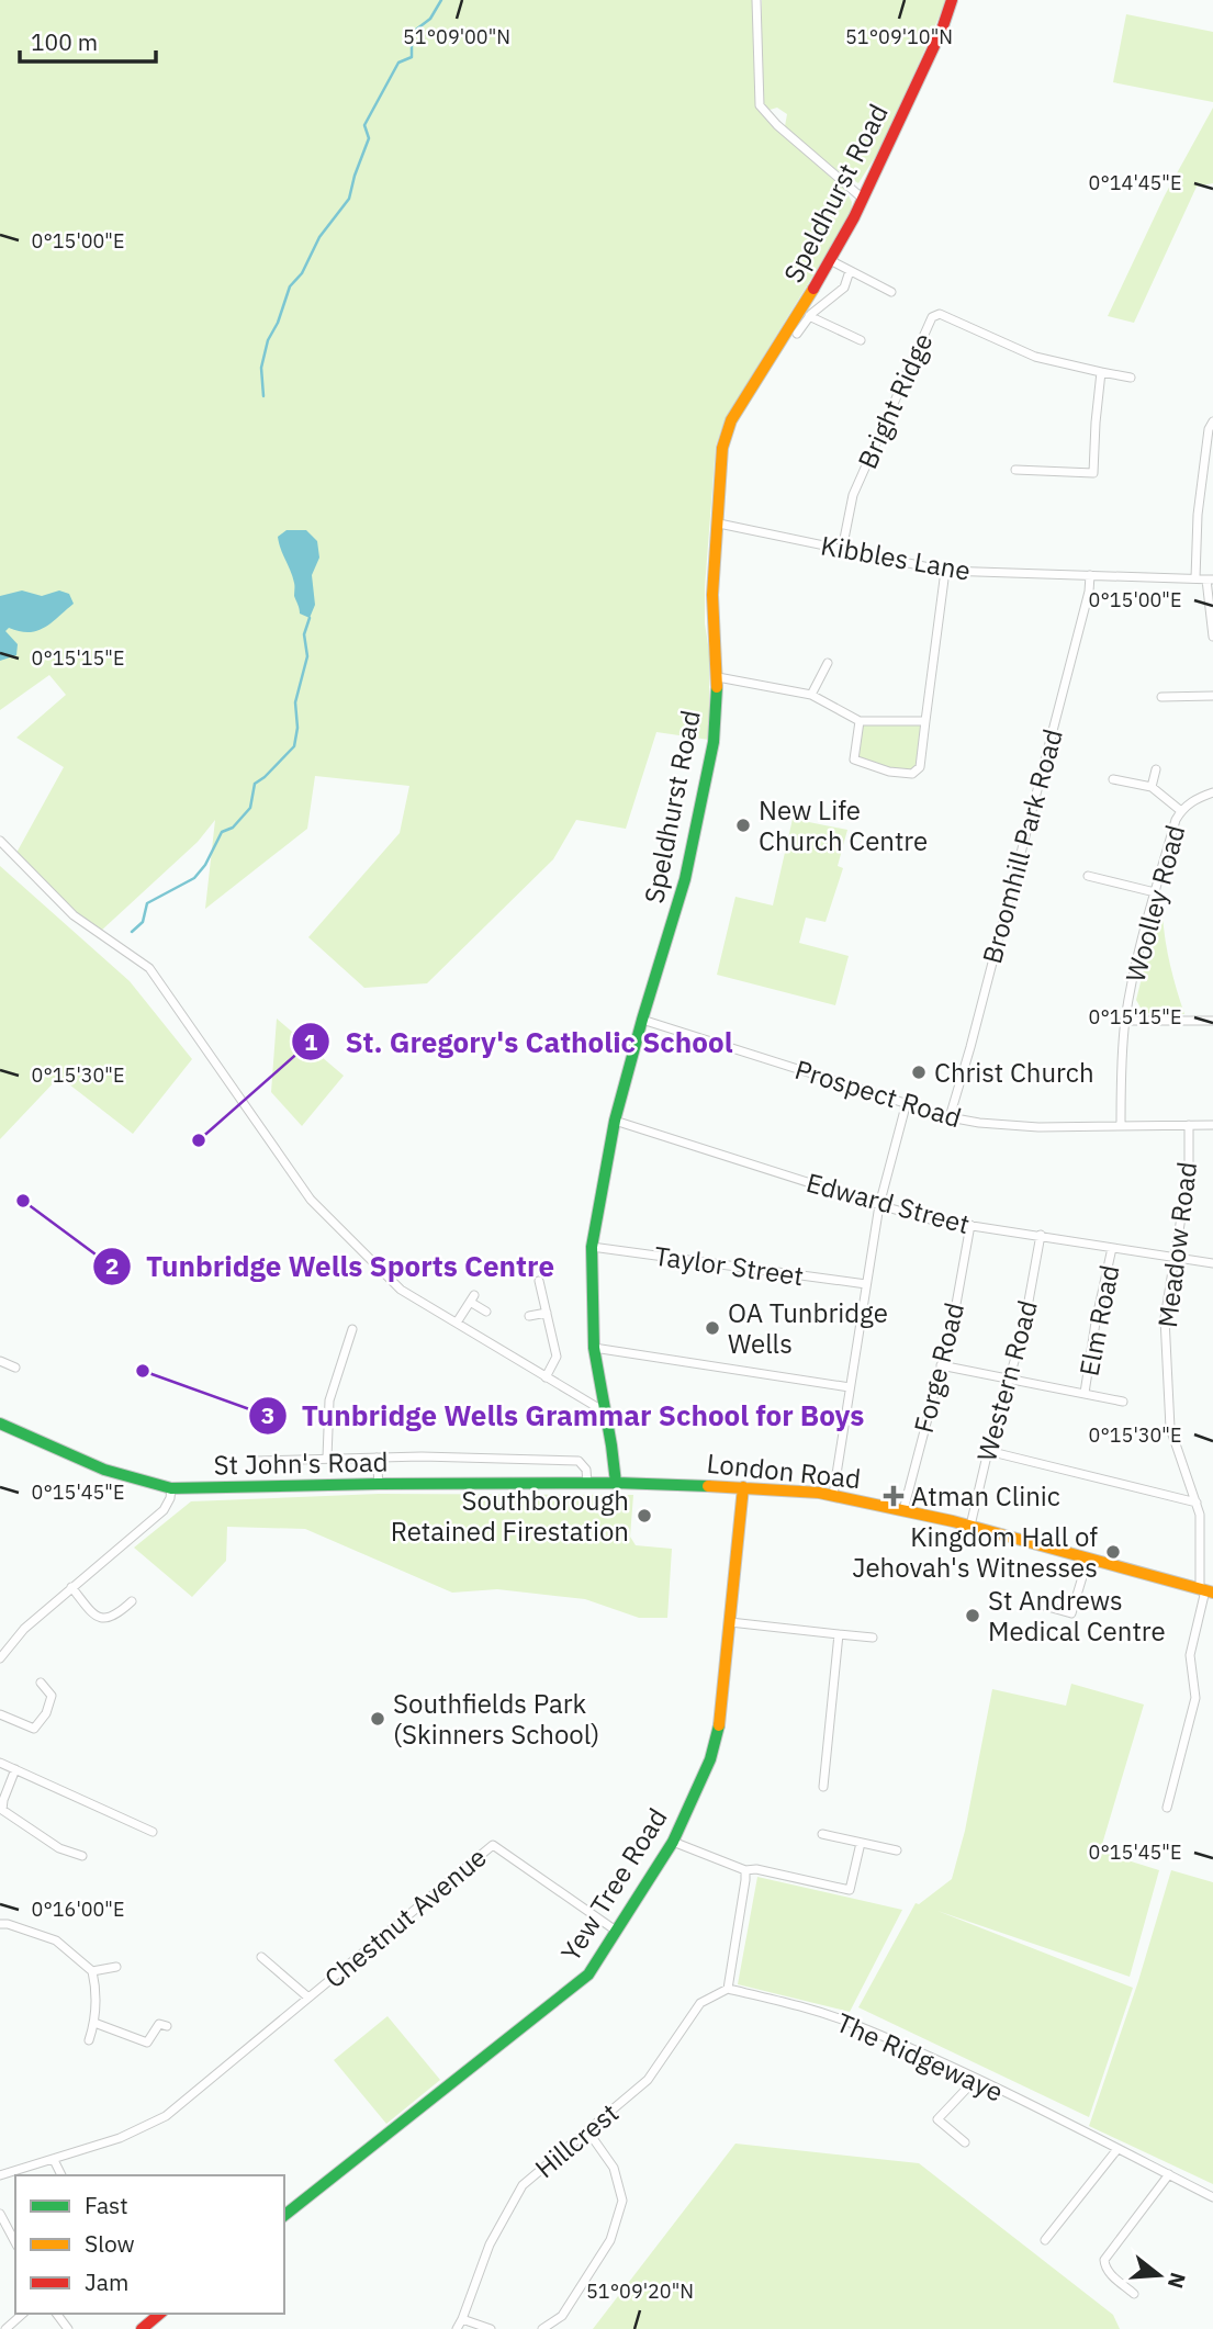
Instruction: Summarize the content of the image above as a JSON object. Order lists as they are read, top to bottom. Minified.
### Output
{"streets":{"main road":["Speldhurst Road","St John's Road","London Road","Yew Tree Road"],"street":["Bright Ridge","Kibbles Lane","Broomhill Park Road","Woolley Road","Prospect Road","Edward Street","Meadow Road","Taylor Street","Elm Road","Forge Road","Western Road","Chestnut Avenue","The Ridgewaye","Hillcrest"]},"crossings":[["Speldhurst Road","Kibbles Lane"],["Speldhurst Road","Prospect Road"],["Speldhurst Road","Edward Street"],["Speldhurst Road","Taylor Street"],["Speldhurst Road","St John's Road"],["Speldhurst Road","London Road"],["Bright Ridge","Kibbles Lane"],["Kibbles Lane","Broomhill Park Road"],["Broomhill Park Road","Prospect Road"],["Woolley Road","Prospect Road"],["Prospect Road","Meadow Road"],["Edward Street","Meadow Road"],["Edward Street","Elm Road"],["Edward Street","Forge Road"],["Edward Street","Western Road"],["Meadow Road","London Road"],["Forge Road","London Road"],["Western Road","London Road"],["St John's Road","London Road"],["London Road","Yew Tree Road"],["Yew Tree Road","Chestnut Avenue"],["The Ridgewaye","Hillcrest"]],"places":{"other":["New Life Church Centre","Christ Church","St. Gregory's Catholic School","Tunbridge Wells Sports Centre","OA Tunbridge Wells","Tunbridge Wells Grammar School for Boys","Southborough Retained Firestation","Kingdom Hall of Jehovah's Witnesses","St Andrews Medical Centre","Southfields Park (Skinners School)"],"health":["Atman Clinic"]},"legend":["Fast","Slow","Jam"],"scale_bar":"100 m","north":"right","coordinates":["51°09'00\"N","51°09'10\"N","0°14'45\"E","0°15'00\"E","0°15'15\"E","0°15'30\"E","0°15'45\"E","0°16'00\"E","51°09'20\"N"]}
